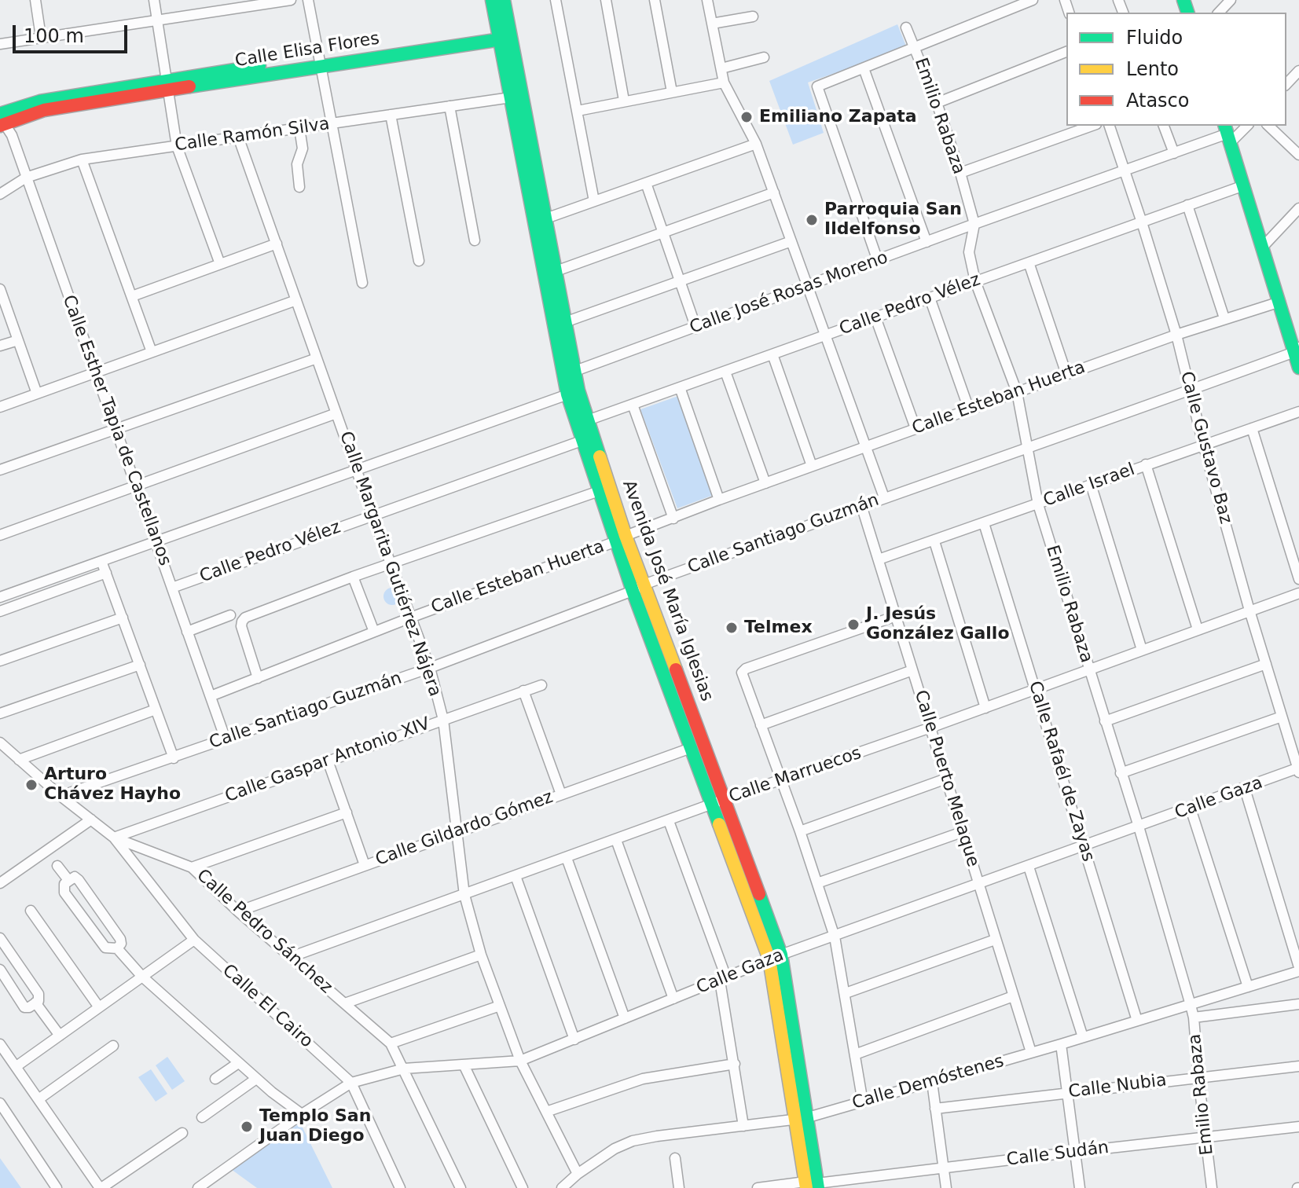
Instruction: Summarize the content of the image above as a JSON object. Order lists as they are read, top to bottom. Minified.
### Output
{"streets":{"main road":["Calle Elisa Flores","Avenida José María Iglesias"],"street":["Emilio Rabaza","Calle Ramón Silva","Calle José Rosas Moreno","Calle Pedro Vélez","Calle Esteban Huerta","Calle Esther Tapia de Castellanos","Calle Gustavo Baz","Calle Israel","Calle Santiago Guzmán","Calle Margarita Gutiérrez Nájera","Calle Gaspar Antonio XIV","Calle Rafaél de Zayas","Calle Marruecos","Calle Puerto Melaque","Calle Gaza","Calle Gildardo Gómez","Calle Pedro Sánchez","Calle El Cairo","Calle Demóstenes","Calle Nubia","Calle Sudán"]},"crossings":[["Calle Elisa Flores","Calle Esther Tapia de Castellanos"],["Calle Elisa Flores","Avenida José María Iglesias"],["Emilio Rabaza","Calle José Rosas Moreno"],["Emilio Rabaza","Calle Pedro Vélez"],["Emilio Rabaza","Calle Esteban Huerta"],["Emilio Rabaza","Calle Israel"],["Emilio Rabaza","Calle Santiago Guzmán"],["Emilio Rabaza","Calle Marruecos"],["Emilio Rabaza","Calle Gaza"],["Emilio Rabaza","Calle Demóstenes"],["Emilio Rabaza","Calle Nubia"],["Emilio Rabaza","Calle Sudán"],["Calle Ramón Silva","Calle Esther Tapia de Castellanos"],["Calle Ramón Silva","Calle Margarita Gutiérrez Nájera"],["Calle Ramón Silva","Avenida José María Iglesias"],["Calle José Rosas Moreno","Calle Gustavo Baz"],["Calle José Rosas Moreno","Avenida José María Iglesias"],["Calle Pedro Vélez","Calle Esther Tapia de Castellanos"],["Calle Pedro Vélez","Calle Gustavo Baz"],["Calle Pedro Vélez","Calle Margarita Gutiérrez Nájera"],["Calle Pedro Vélez","Avenida José María Iglesias"],["Calle Esteban Huerta","Calle Esther Tapia de Castellanos"],["Calle Esteban Huerta","Calle Gustavo Baz"],["Calle Esteban Huerta","Calle Margarita Gutiérrez Nájera"],["Calle Esteban Huerta","Avenida José María Iglesias"],["Calle Esther Tapia de Castellanos","Calle Santiago Guzmán"],["Calle Gustavo Baz","Calle Israel"],["Calle Gustavo Baz","Calle Santiago Guzmán"],["Calle Gustavo Baz","Calle Marruecos"],["Calle Gustavo Baz","Calle Gaza"],["Calle Israel","Calle Rafaél de Zayas"],["Calle Israel","Calle Puerto Melaque"],["Calle Santiago Guzmán","Calle Margarita Gutiérrez Nájera"],["Calle Santiago Guzmán","Avenida José María Iglesias"],["Calle Santiago Guzmán","Calle Puerto Melaque"],["Calle Santiago Guzmán","Calle Pedro Sánchez"],["Calle Margarita Gutiérrez Nájera","Calle Gaspar Antonio XIV"],["Calle Margarita Gutiérrez Nájera","Calle Marruecos"],["Calle Margarita Gutiérrez Nájera","Calle Gaza"],["Calle Margarita Gutiérrez Nájera","Calle Gildardo Gómez"],["Calle Margarita Gutiérrez Nájera","Calle Demóstenes"],["Avenida José María Iglesias","Calle Marruecos"],["Avenida José María Iglesias","Calle Gaza"],["Avenida José María Iglesias","Calle Gildardo Gómez"],["Avenida José María Iglesias","Calle Demóstenes"],["Avenida José María Iglesias","Calle Sudán"],["Calle Gaspar Antonio XIV","Calle Pedro Sánchez"],["Calle Gaspar Antonio XIV","Calle El Cairo"],["Calle Rafaél de Zayas","Calle Marruecos"],["Calle Rafaél de Zayas","Calle Gaza"],["Calle Rafaél de Zayas","Calle Demóstenes"],["Calle Marruecos","Calle Puerto Melaque"],["Calle Marruecos","Calle Pedro Sánchez"],["Calle Puerto Melaque","Calle Gaza"],["Calle Puerto Melaque","Calle Demóstenes"],["Calle Gaza","Calle Pedro Sánchez"],["Calle Gaza","Calle El Cairo"],["Calle Gildardo Gómez","Calle Pedro Sánchez"],["Calle Pedro Sánchez","Calle El Cairo"]],"places":["Emiliano Zapata","Parroquia San Ildelfonso","J. Jesús González Gallo","Telmex","Arturo Chávez Hayho","Templo San Juan Diego"],"legend":["Fluido","Lento","Atasco"],"scale_bar":"100 m"}
